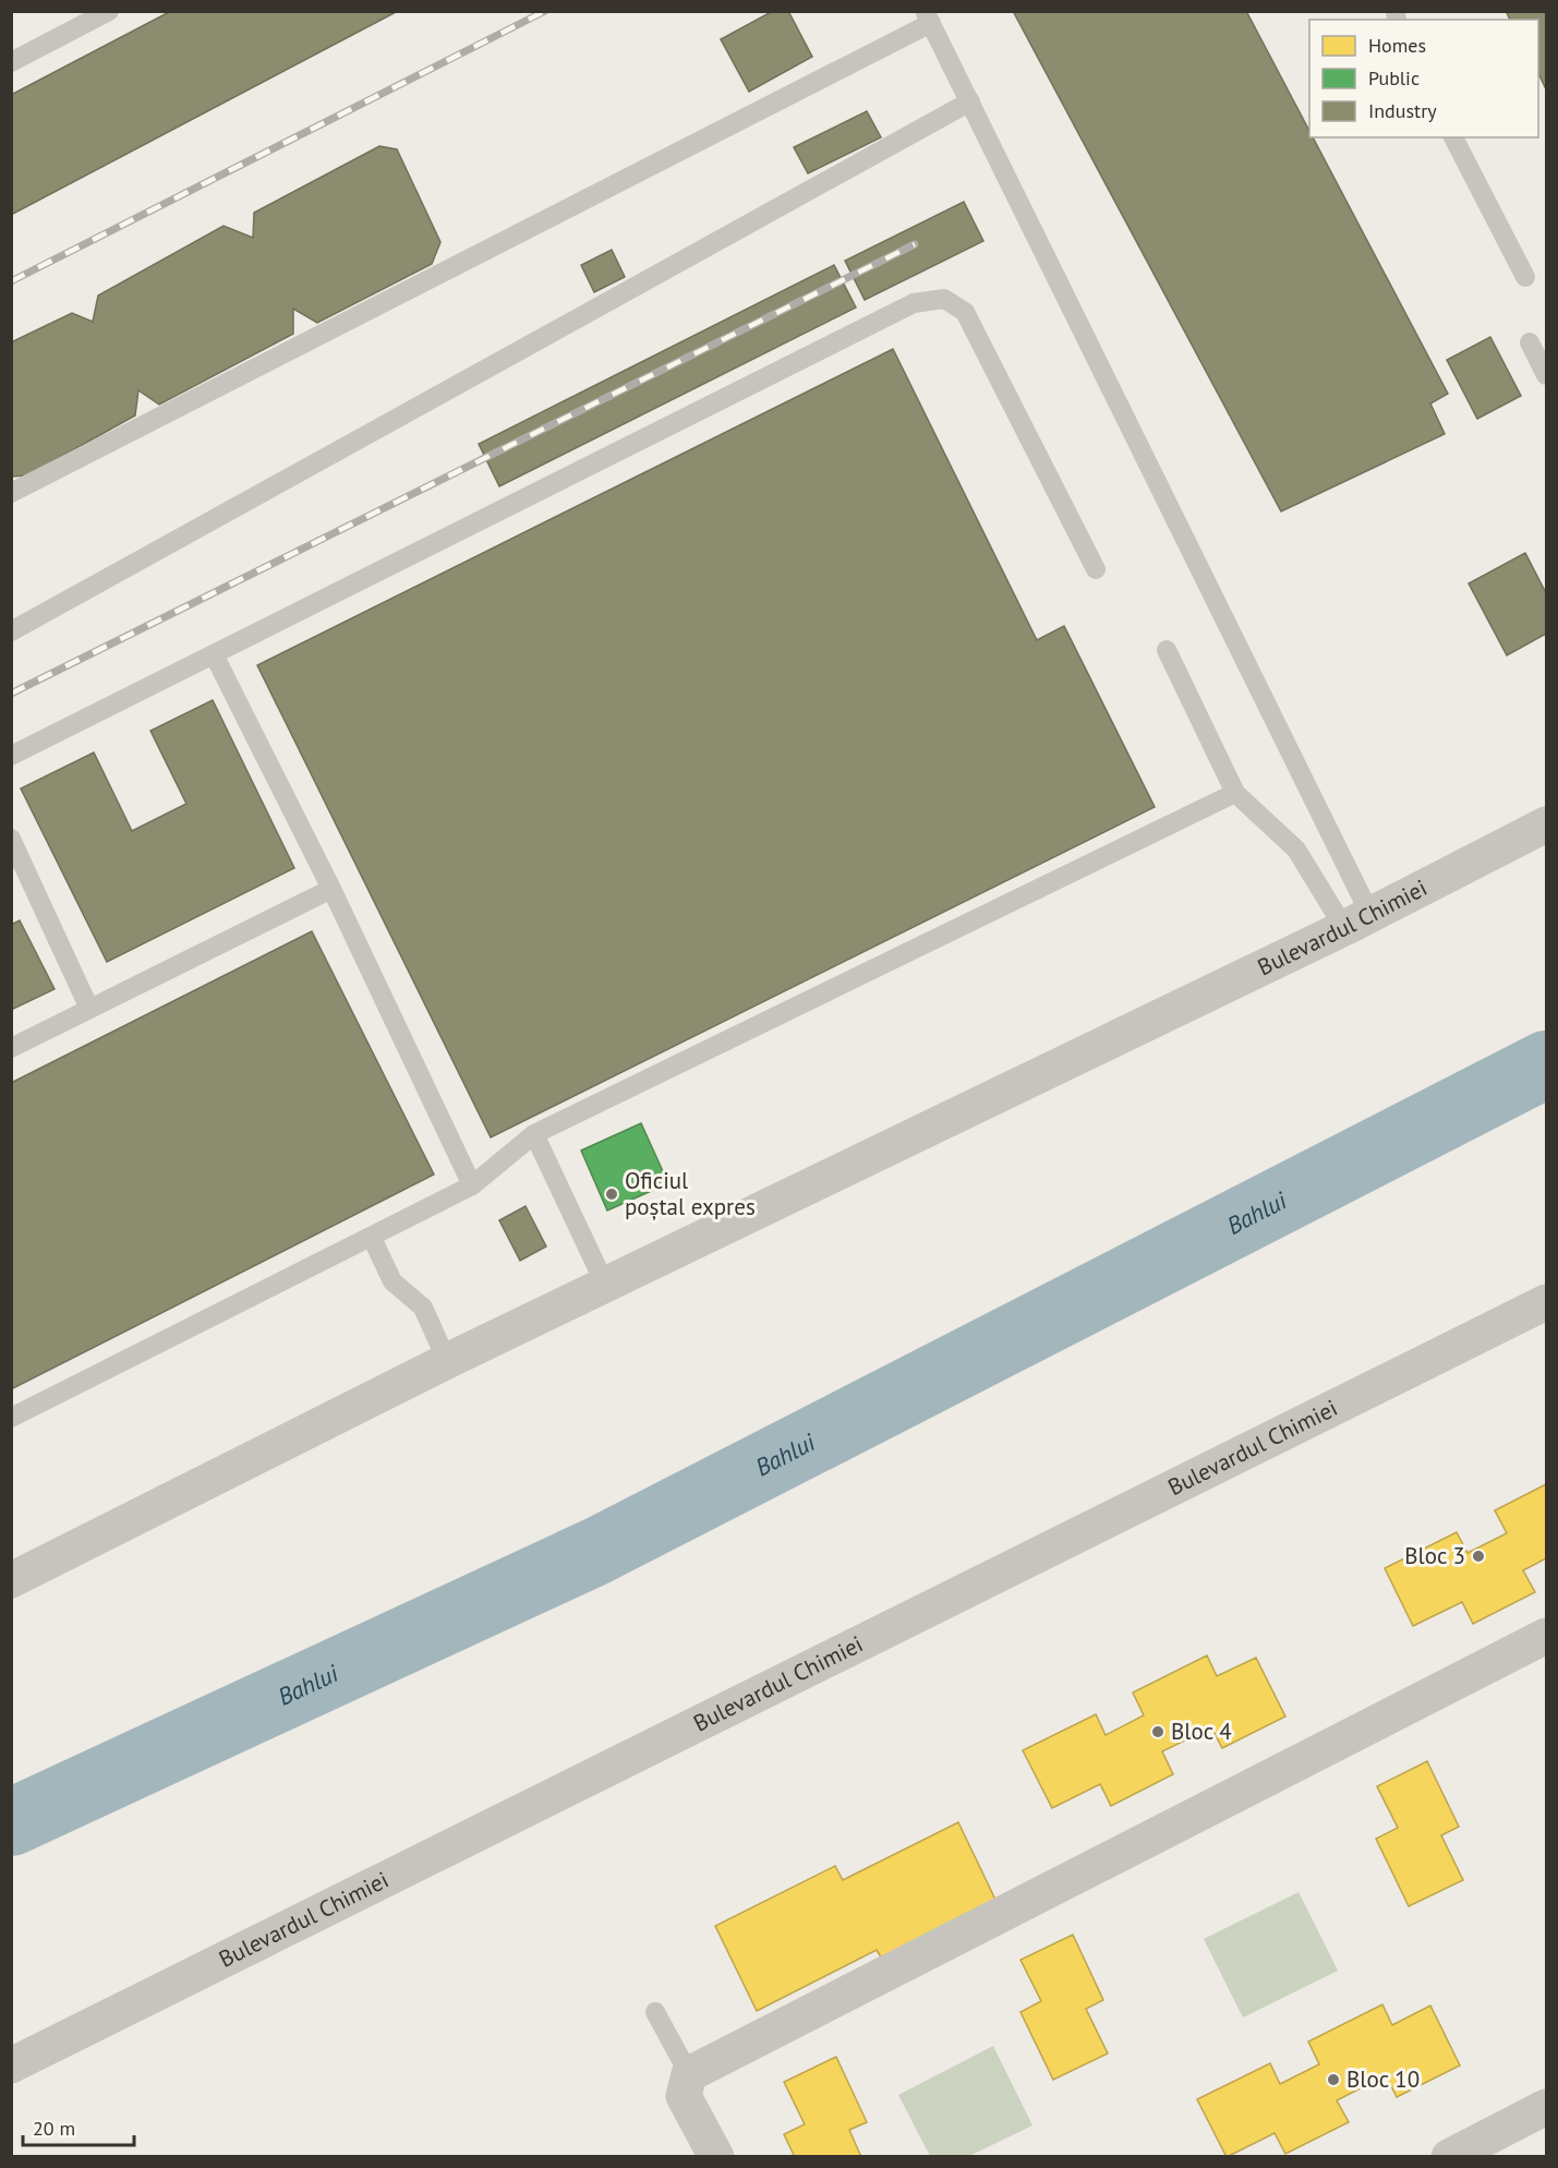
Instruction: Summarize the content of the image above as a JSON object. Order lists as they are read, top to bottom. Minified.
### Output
{"streets":{"street":["Bulevardul Chimiei"]},"water":["Bahlui"],"places":["Oficiul poștal expres","Bloc 3","Bloc 4","Bloc 10"],"legend":["Homes","Public","Industry"],"scale_bar":"20 m"}
